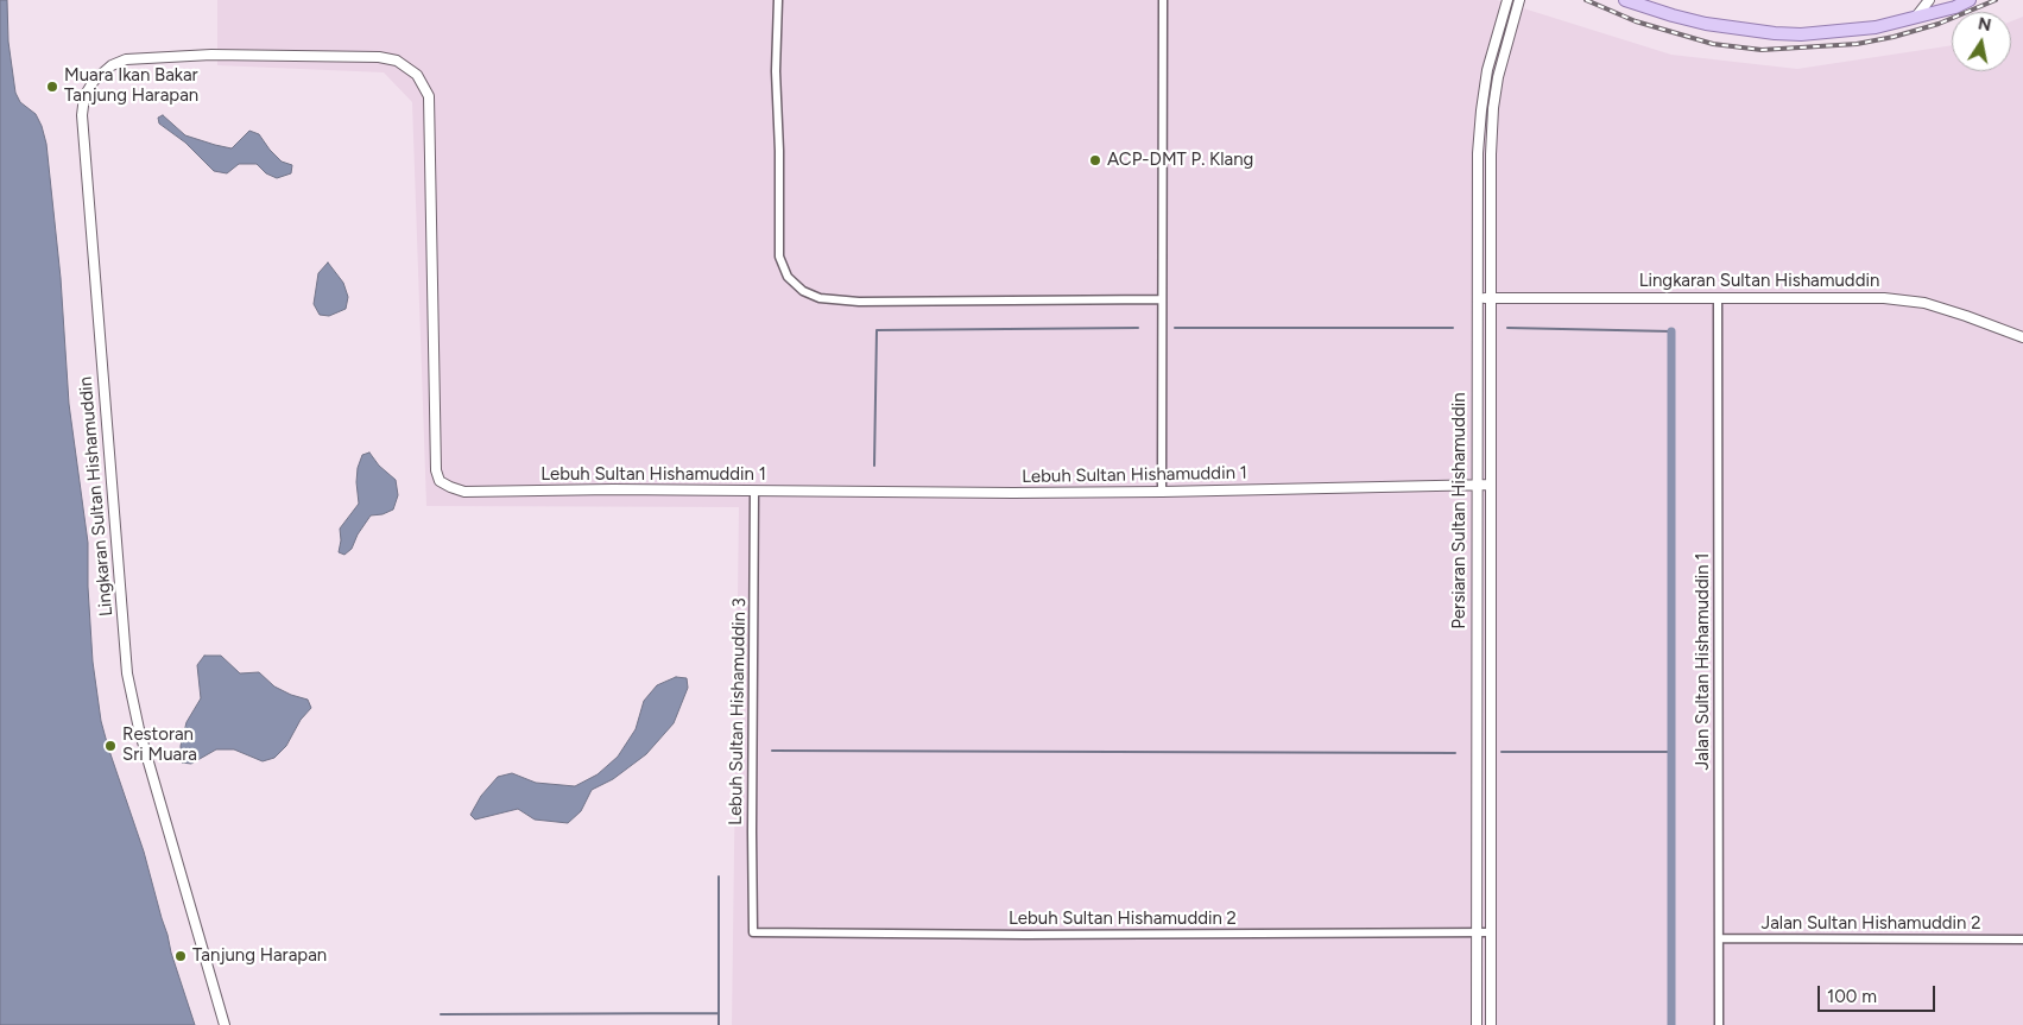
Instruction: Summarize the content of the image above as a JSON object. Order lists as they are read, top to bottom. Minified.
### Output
{"streets":{"street":["Lingkaran Sultan Hishamuddin","Lebuh Sultan Hishamuddin 1","Persiaran Sultan Hishamuddin","Jalan Sultan Hishamuddin 1","Lebuh Sultan Hishamuddin 3","Lebuh Sultan Hishamuddin 2","Jalan Sultan Hishamuddin 2"]},"crossings":[["Lingkaran Sultan Hishamuddin","Lebuh Sultan Hishamuddin 1"],["Lingkaran Sultan Hishamuddin","Persiaran Sultan Hishamuddin"],["Lingkaran Sultan Hishamuddin","Jalan Sultan Hishamuddin 1"],["Lebuh Sultan Hishamuddin 1","Persiaran Sultan Hishamuddin"],["Lebuh Sultan Hishamuddin 1","Lebuh Sultan Hishamuddin 3"],["Persiaran Sultan Hishamuddin","Lebuh Sultan Hishamuddin 2"],["Jalan Sultan Hishamuddin 1","Jalan Sultan Hishamuddin 2"],["Lebuh Sultan Hishamuddin 3","Lebuh Sultan Hishamuddin 2"]],"places":["Muara Ikan Bakar Tanjung Harapan","ACP-DMT P. Klang","Restoran Sri Muara","Tanjung Harapan"],"scale_bar":"100 m","north":"top"}
